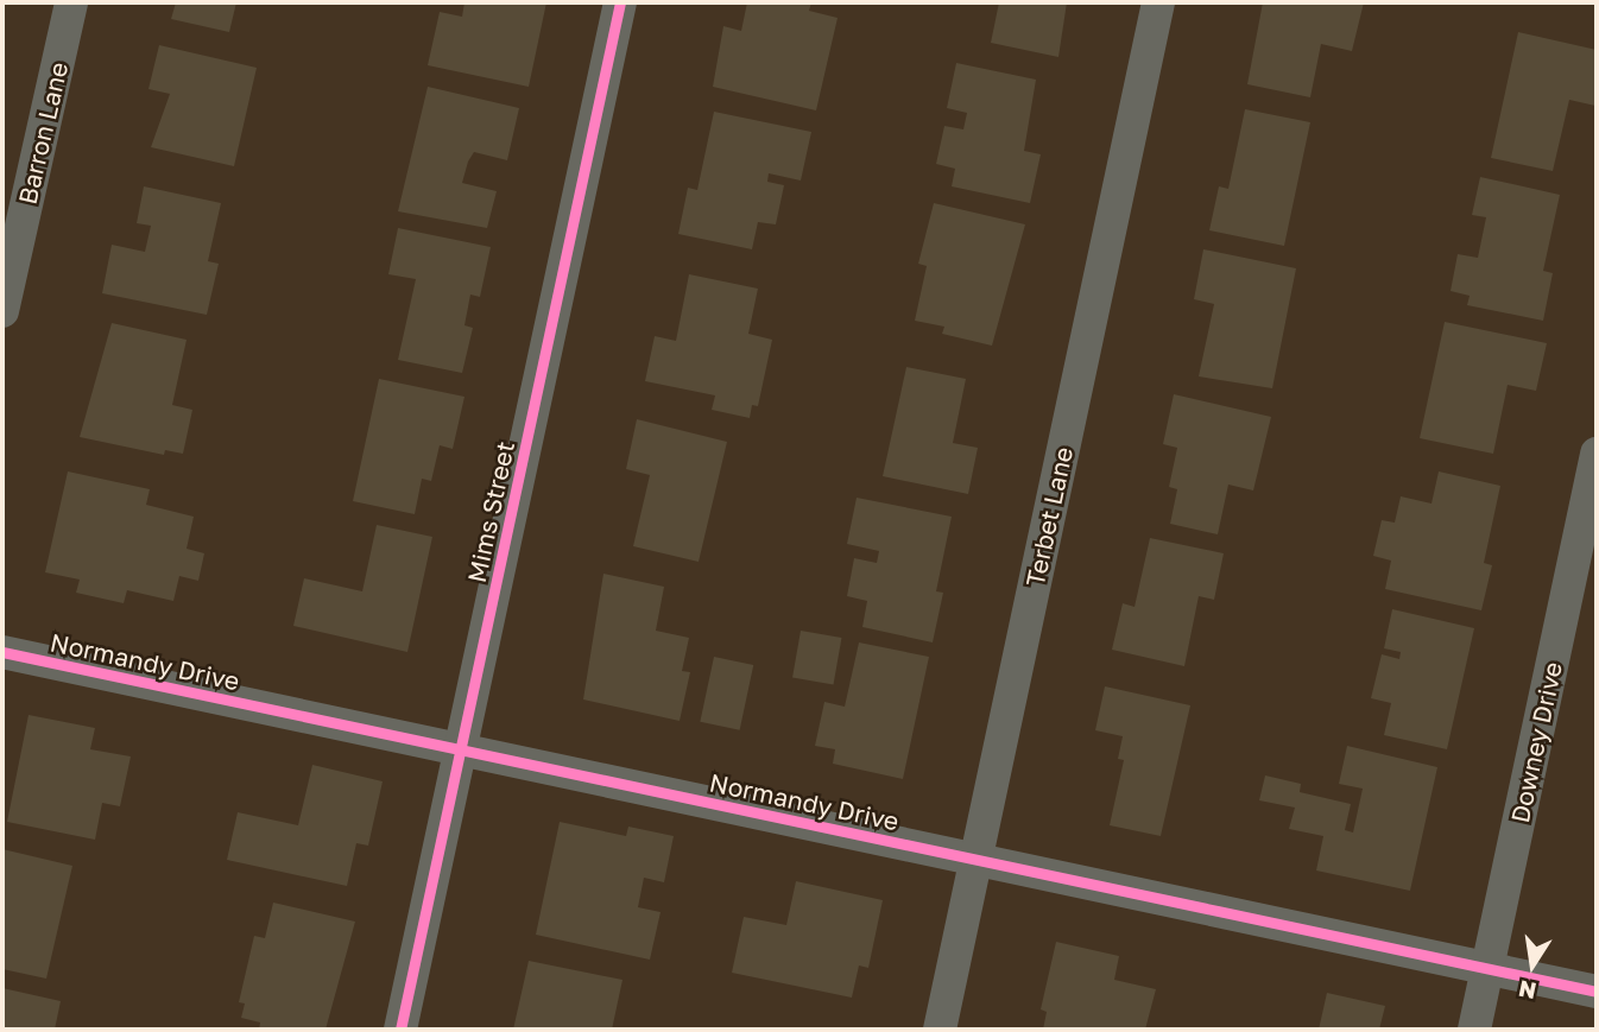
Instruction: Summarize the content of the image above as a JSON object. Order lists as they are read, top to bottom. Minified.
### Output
{"streets":{"street":["Barron Lane","Mims Street","Terbet Lane","Normandy Drive","Downey Drive"]},"crossings":[["Mims Street","Normandy Drive"],["Terbet Lane","Normandy Drive"],["Normandy Drive","Downey Drive"]],"north":"bottom"}
